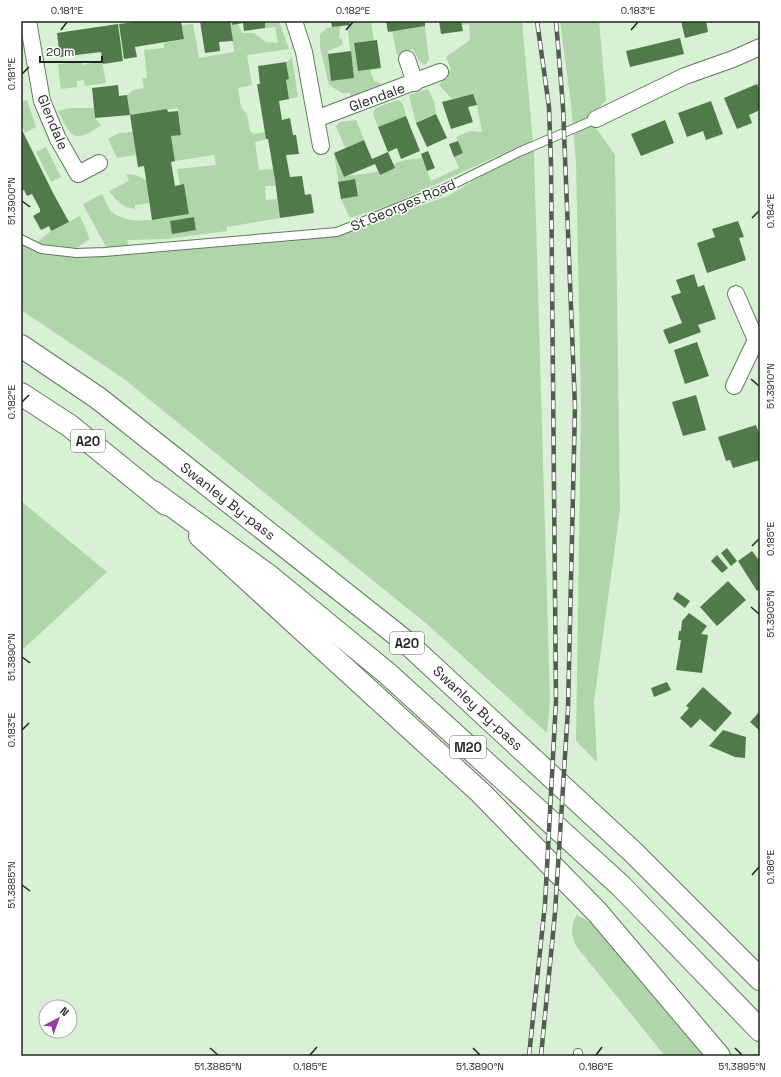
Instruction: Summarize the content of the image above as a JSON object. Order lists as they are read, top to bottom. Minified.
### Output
{"streets":{"highway":["A20","Swanley By-pass","M20"],"street":["Glendale","St Georges Road"]},"crossings":[["A20","M20"]],"scale_bar":"20 m","north":"top right","coordinates":["0.181°E","0.182°E","0.183°E","51.3900°N","0.184°E","51.3910°N","0.185°E","51.3905°N","51.3890°N","0.186°E","51.3885°N","51.3895°N"]}
